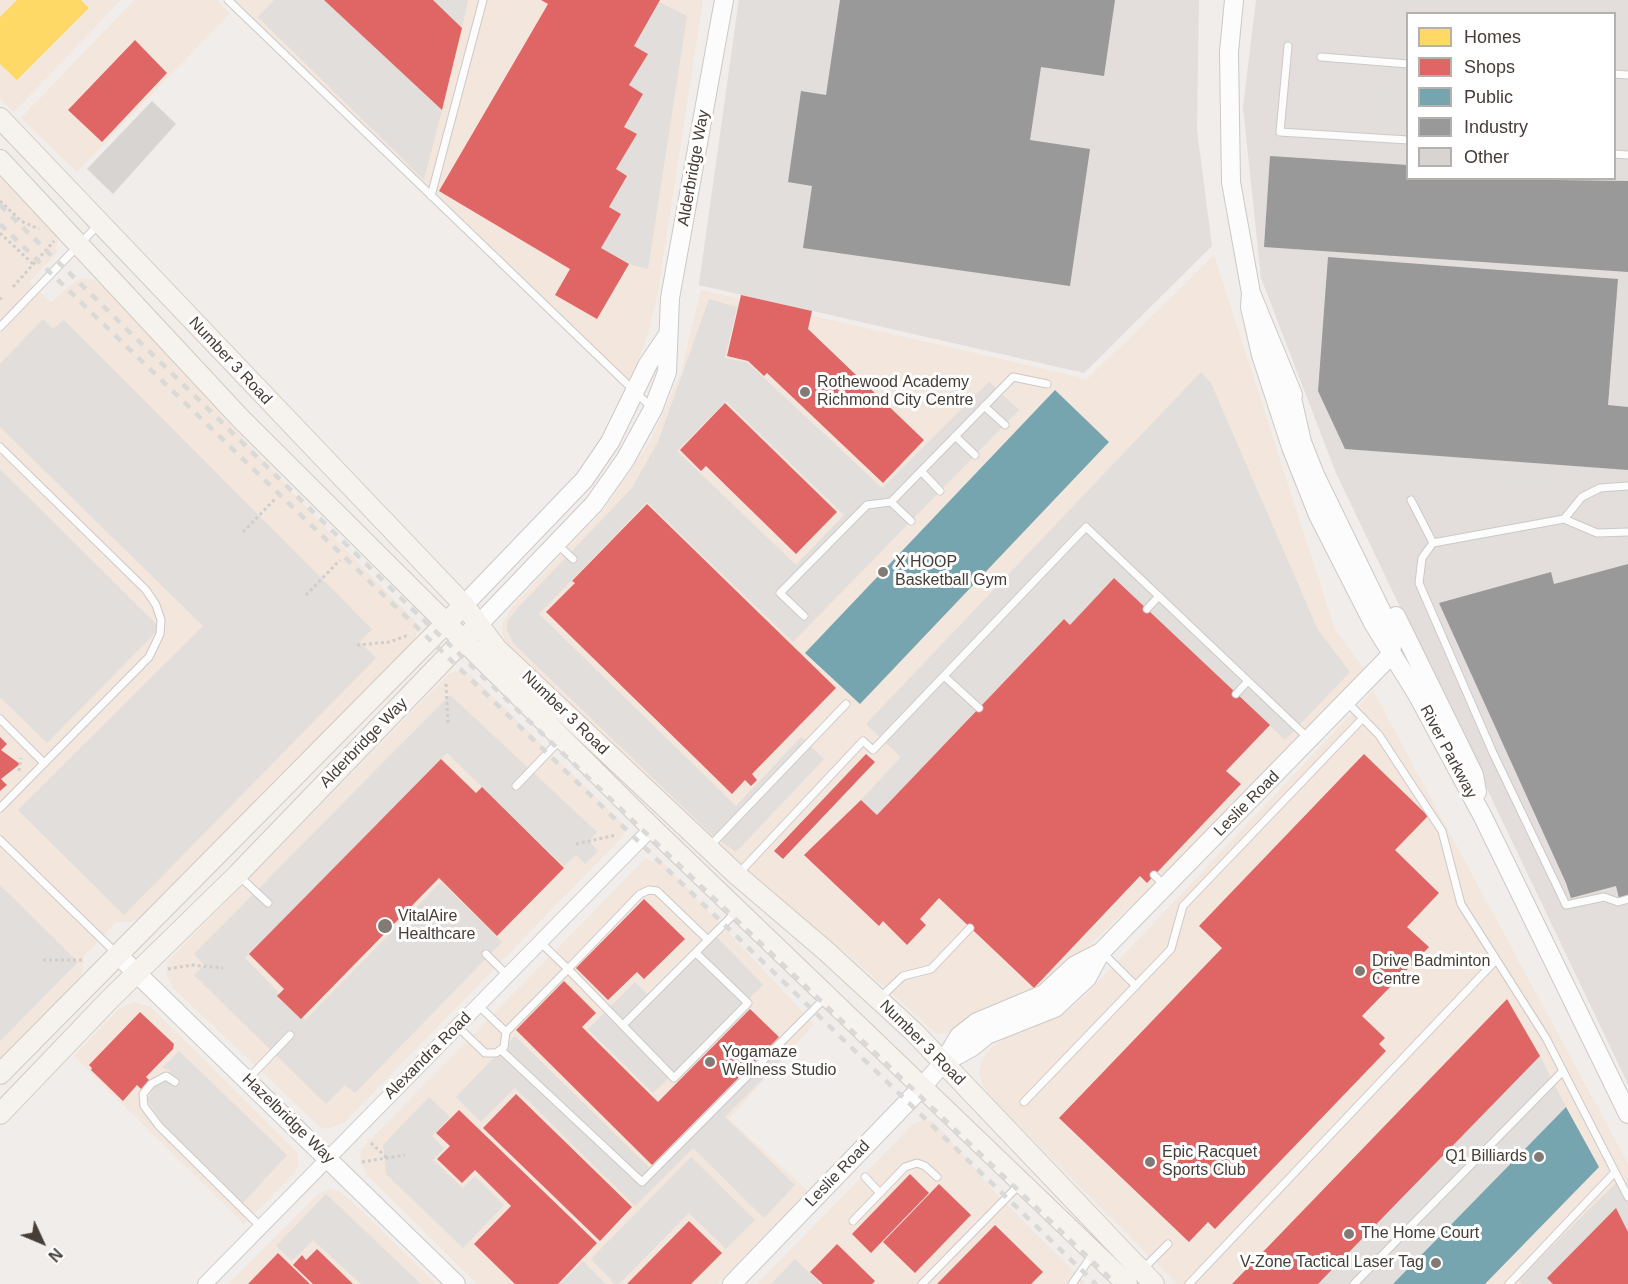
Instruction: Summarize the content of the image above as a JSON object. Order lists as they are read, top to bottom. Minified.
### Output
{"streets":{"main road":["Alderbridge Way","Number 3 Road"],"street":["River Parkway","Leslie Road","Alexandra Road","Hazelbridge Way"]},"crossings":[["Alderbridge Way","Number 3 Road"],["Alderbridge Way","Hazelbridge Way"],["Number 3 Road","Leslie Road"],["Number 3 Road","Alexandra Road"],["River Parkway","Leslie Road"],["Alexandra Road","Hazelbridge Way"]],"places":["Rothewood Academy Richmond City Centre","X HOOP Basketball Gym","VitalAire Healthcare","Drive Badminton Centre","Yogamaze Wellness Studio","Q1 Billiards","Epic Racquet Sports Club","The Home Court","V-Zone Tactical Laser Tag"],"legend":["Homes","Shops","Public","Industry","Other"],"north":"bottom right"}
